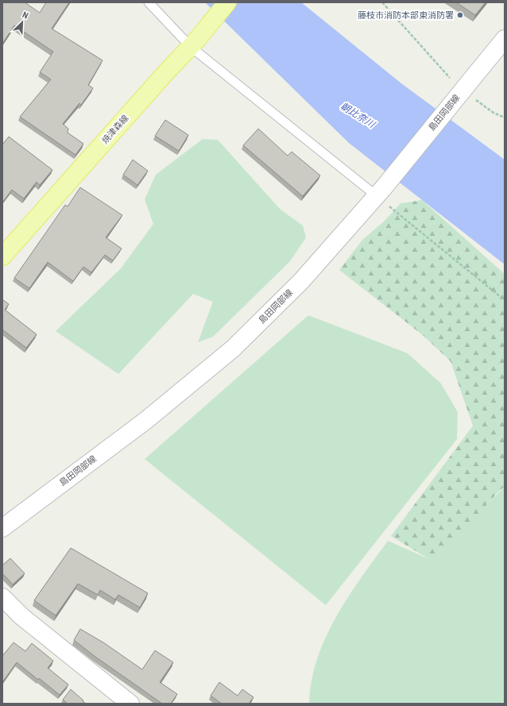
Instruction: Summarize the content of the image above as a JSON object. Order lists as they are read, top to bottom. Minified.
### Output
{"streets":{"main road":["島田岡部線","焼津森線"]},"water":["朝比奈川"],"places":["藤枝市消防本部東消防署"],"north":"top right"}
